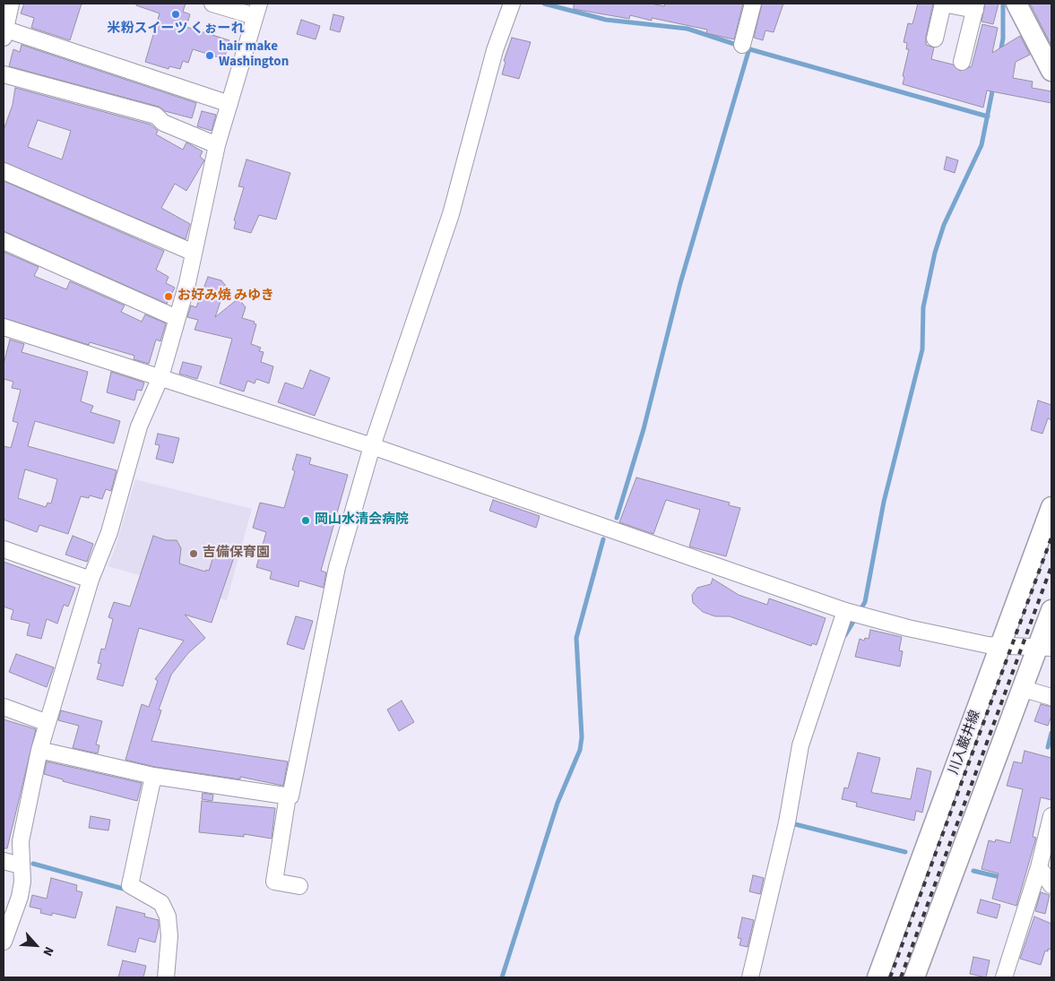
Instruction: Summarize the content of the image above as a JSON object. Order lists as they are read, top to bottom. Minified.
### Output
{"streets":{"main road":["川入巌井線"]},"places":["米粉スイーツ くぉーれ","hair make Washington","お好み焼 みゆき","岡山水清会病院","吉備保育園"],"north":"bottom right"}
